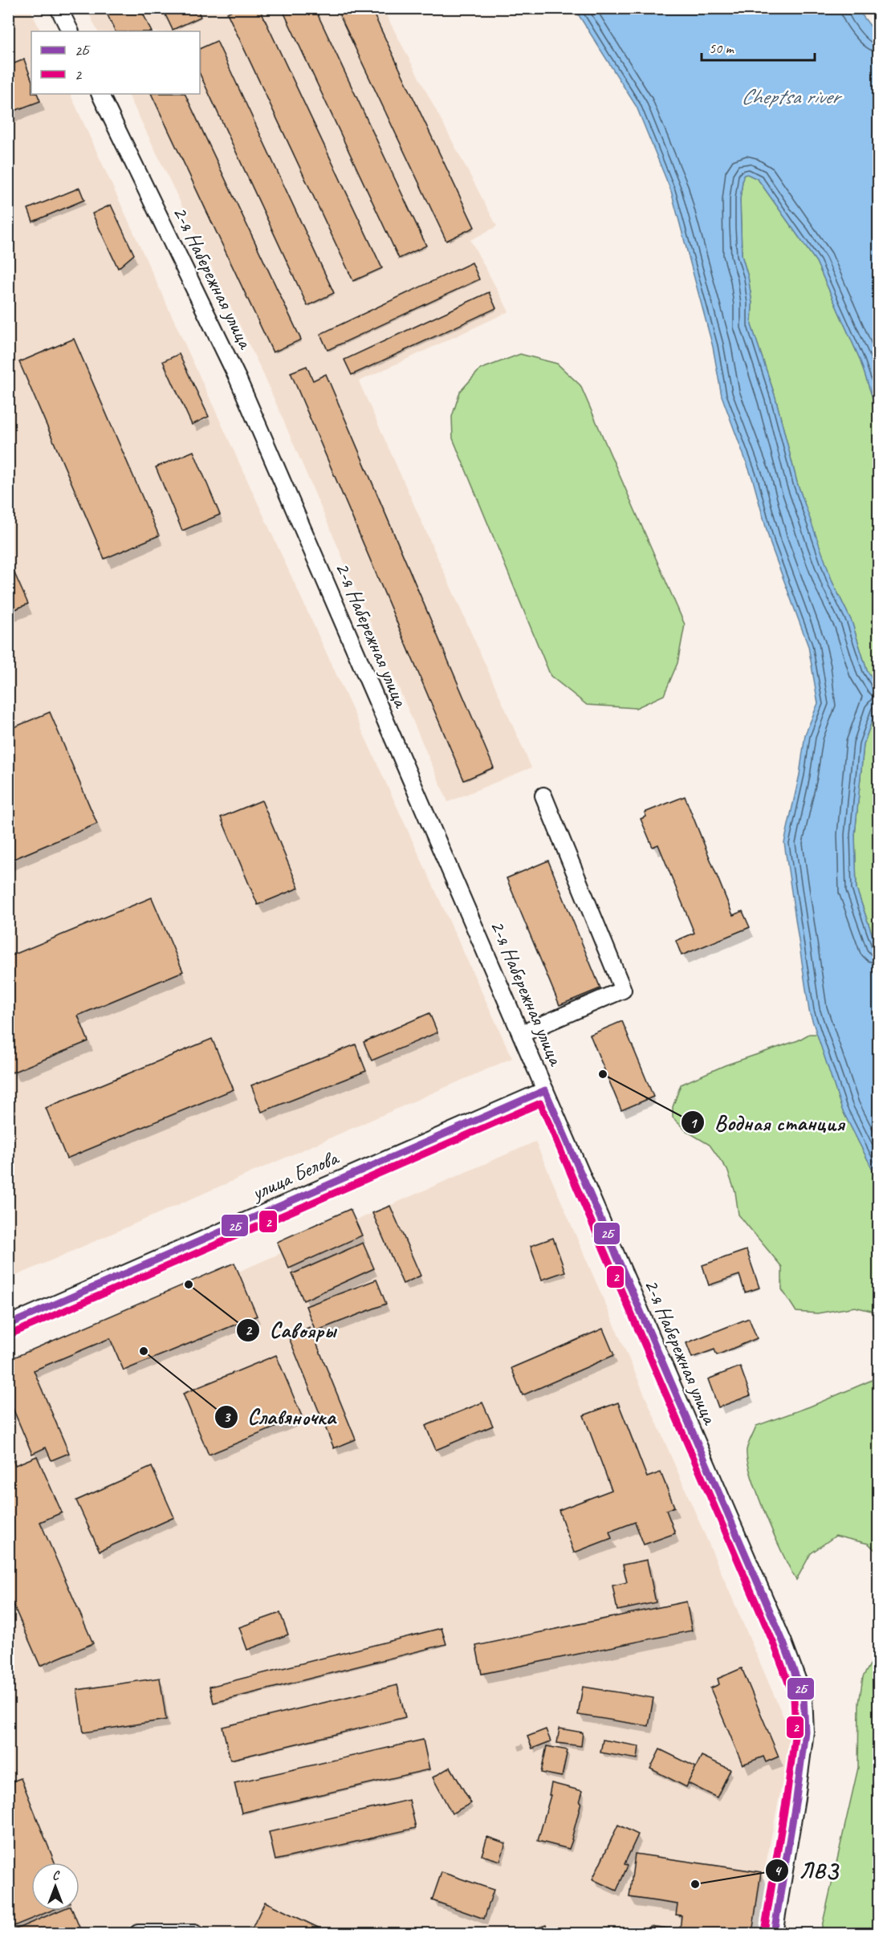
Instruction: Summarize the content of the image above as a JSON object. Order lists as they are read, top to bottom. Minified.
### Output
{"streets":{"street":["2-я Набережная улица","улица Белова"]},"crossings":[["2-я Набережная улица","улица Белова"]],"water":["Cheptsa river"],"places":["Водная станция","Савояры","Славяночка","ЛВЗ"],"lines":["transit line 2Б","transit line 2"],"legend":["2Б","2"],"scale_bar":"50 m","north":"top"}
